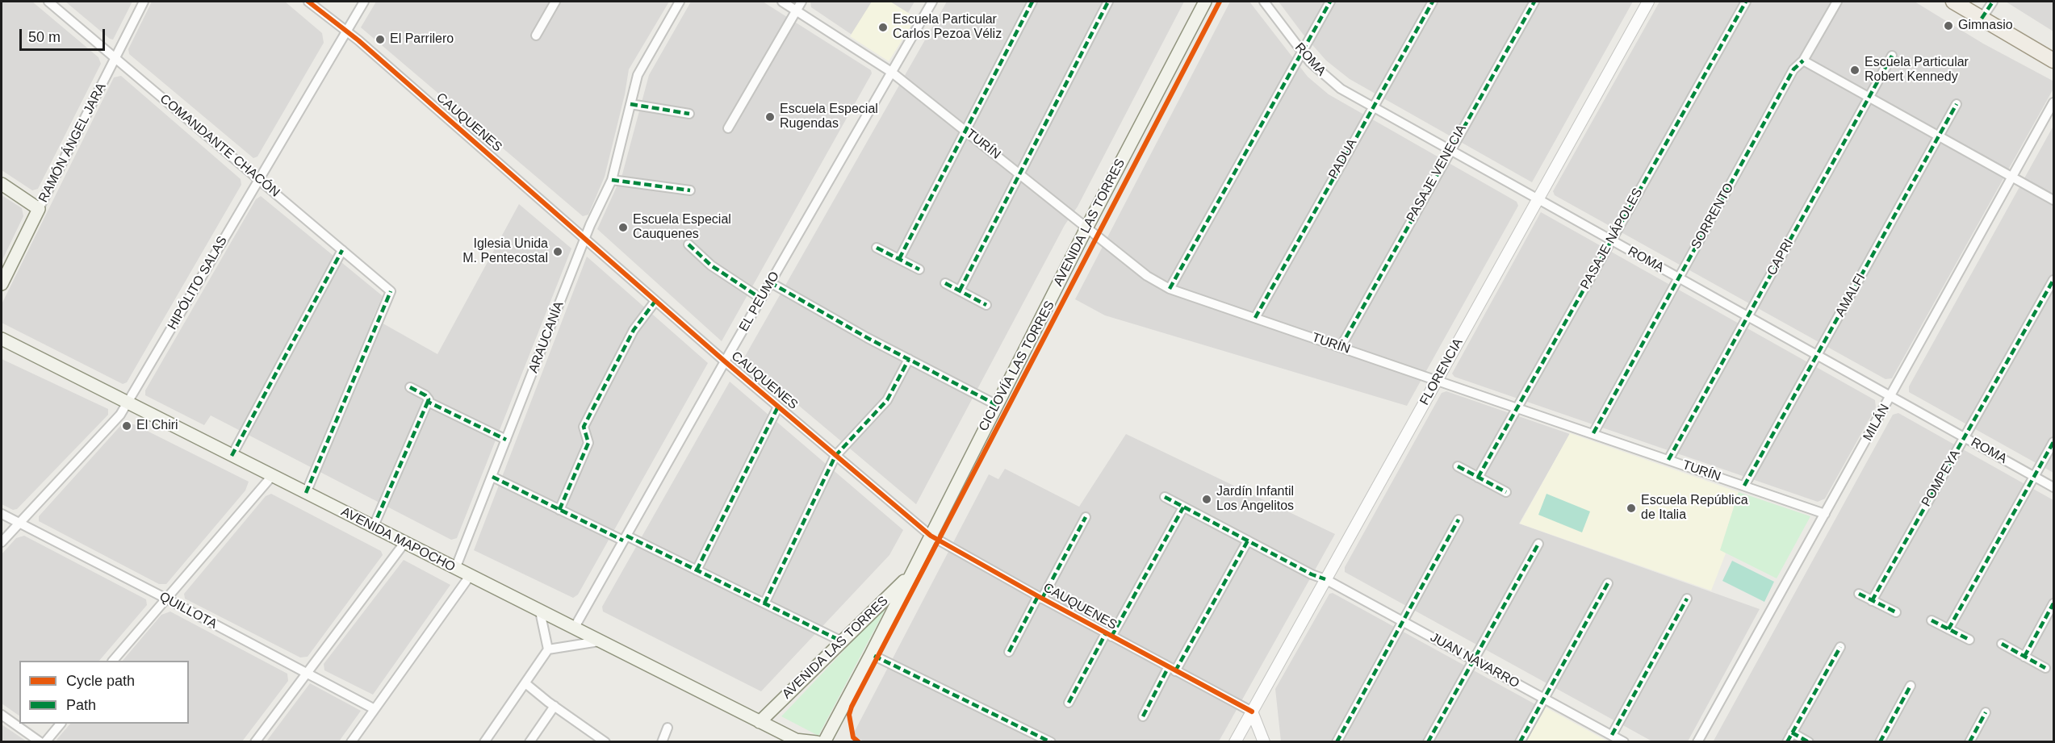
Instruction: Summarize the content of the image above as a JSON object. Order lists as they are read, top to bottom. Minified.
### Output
{"streets":{"main road":["RAMÓN ÁNGEL JARA","AVENIDA LAS TORRES","AVENIDA MAPOCHO"],"street":["ROMA","CAUQUENES","TURÍN","COMANDANTE CHACÓN","PADUA","PASAJE VENECIA","SORRENTO","PASAJE NÁPOLES","CAPRI","HIPÓLITO SALAS","AMALFI","EL PEUMO","ARAUCANÍA","FLORENCIA","MILÁN","POMPEYA","QUILLOTA","JUAN NAVARRO"],"cycle path":["CICLOVÍA LAS TORRES"]},"crossings":[["ROMA","PADUA"],["ROMA","PASAJE VENECIA"],["ROMA","SORRENTO"],["ROMA","PASAJE NÁPOLES"],["ROMA","CAPRI"],["ROMA","AMALFI"],["ROMA","FLORENCIA"],["ROMA","MILÁN"],["ROMA","POMPEYA"],["CAUQUENES","AVENIDA LAS TORRES"],["CAUQUENES","HIPÓLITO SALAS"],["CAUQUENES","EL PEUMO"],["CAUQUENES","ARAUCANÍA"],["CAUQUENES","FLORENCIA"],["RAMÓN ÁNGEL JARA","COMANDANTE CHACÓN"],["TURÍN","PADUA"],["TURÍN","PASAJE VENECIA"],["TURÍN","SORRENTO"],["TURÍN","AVENIDA LAS TORRES"],["TURÍN","PASAJE NÁPOLES"],["TURÍN","CAPRI"],["TURÍN","AMALFI"],["TURÍN","EL PEUMO"],["TURÍN","FLORENCIA"],["TURÍN","MILÁN"],["COMANDANTE CHACÓN","HIPÓLITO SALAS"],["COMANDANTE CHACÓN","AVENIDA MAPOCHO"],["AVENIDA LAS TORRES","AVENIDA MAPOCHO"],["HIPÓLITO SALAS","AVENIDA MAPOCHO"],["HIPÓLITO SALAS","QUILLOTA"],["EL PEUMO","AVENIDA MAPOCHO"],["ARAUCANÍA","AVENIDA MAPOCHO"],["FLORENCIA","JUAN NAVARRO"]],"places":["Gimnasio","Escuela Particular Carlos Pezoa Véliz","El Parrilero","Escuela Particular Robert Kennedy","Escuela Especial Rugendas","Escuela Especial Cauquenes","Iglesia Unida M. Pentecostal","El Chiri","Jardín Infantil Los Angelitos","Escuela República de Italia"],"legend":["Cycle path","Path"],"scale_bar":"50 m"}
